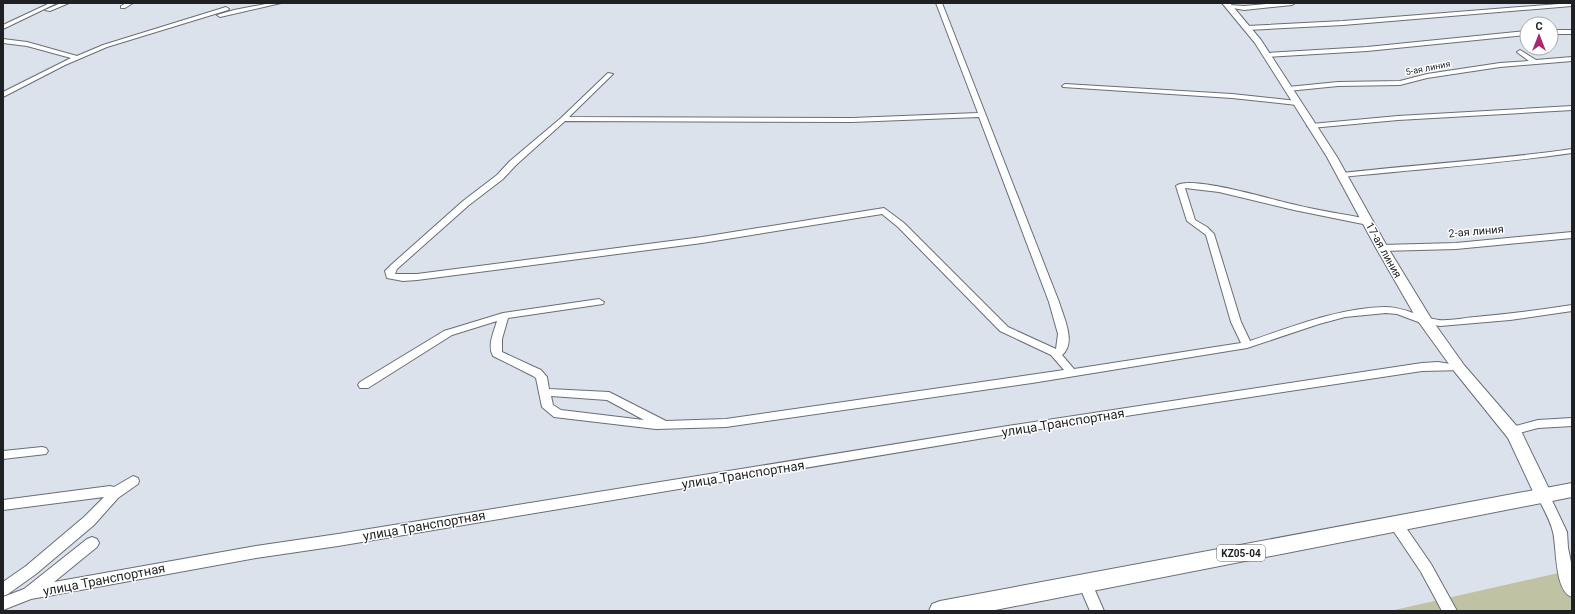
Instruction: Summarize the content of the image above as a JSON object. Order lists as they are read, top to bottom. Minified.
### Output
{"streets":{"main road":["KZ05-04"],"street":["5-ая линия","2-ая линия","17-ая линия","улица Транспортная"]},"crossings":[["5-ая линия","17-ая линия"],["2-ая линия","17-ая линия"],["17-ая линия","улица Транспортная"],["17-ая линия","KZ05-04"]],"north":"top"}
